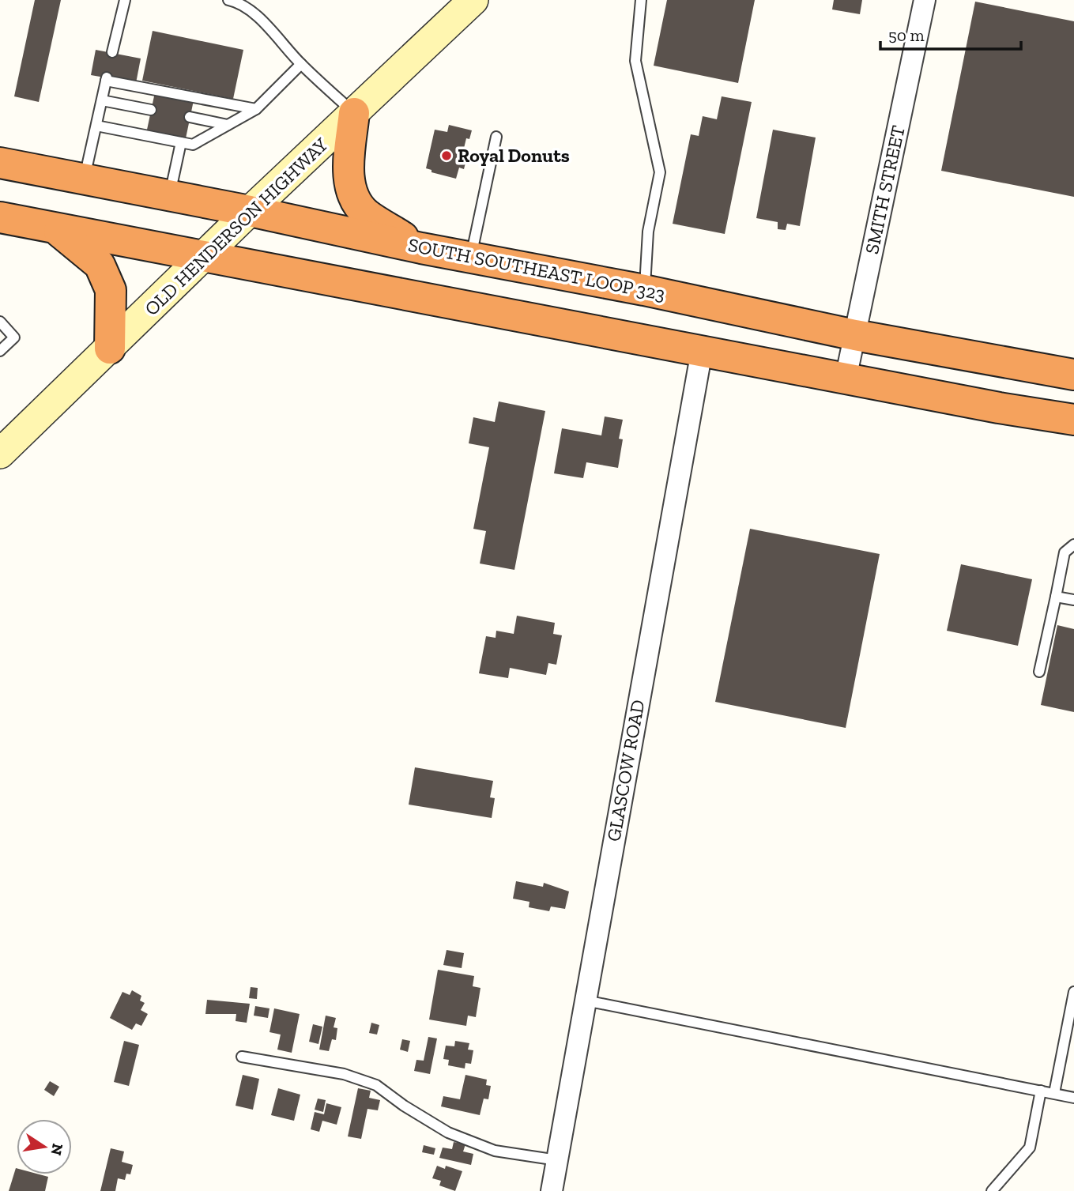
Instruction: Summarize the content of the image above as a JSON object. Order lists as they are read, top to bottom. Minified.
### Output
{"streets":{"highway":["SOUTH SOUTHEAST LOOP 323"],"main road":["OLD HENDERSON HIGHWAY"],"street":["SMITH STREET","GLASCOW ROAD"]},"crossings":[["SMITH STREET","SOUTH SOUTHEAST LOOP 323"],["OLD HENDERSON HIGHWAY","SOUTH SOUTHEAST LOOP 323"]],"places":["Royal Donuts"],"scale_bar":"50 m","north":"right"}
